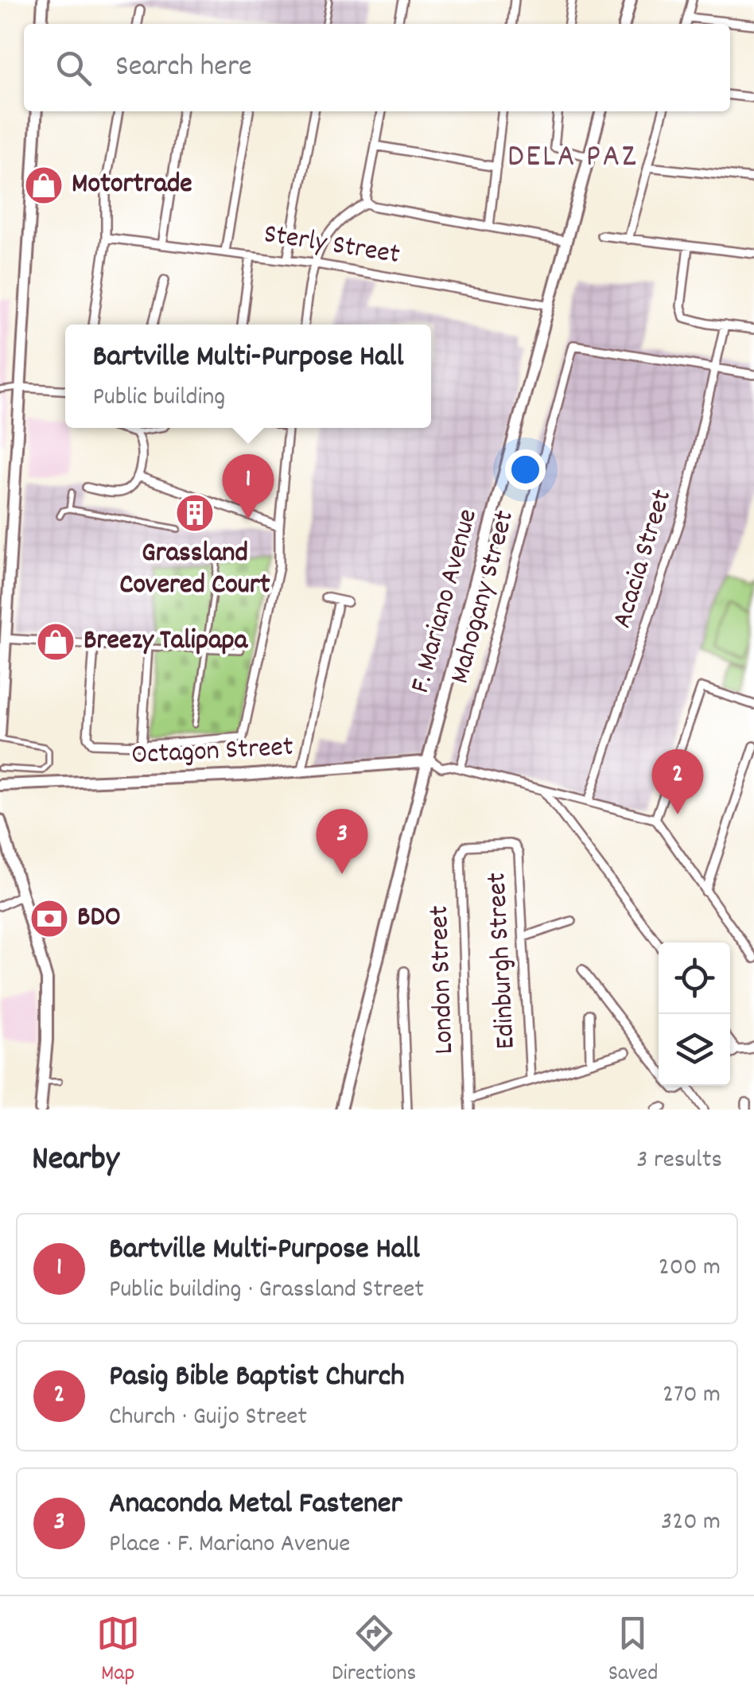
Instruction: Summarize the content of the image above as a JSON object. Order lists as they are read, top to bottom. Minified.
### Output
{"streets":{"street":["Sterly Street","Acacia Street","Mahogany Street","F. Mariano Avenue","Octagon Street","Edinburgh Street","London Street"]},"crossings":[["Sterly Street","F. Mariano Avenue"],["Acacia Street","Mahogany Street"],["F. Mariano Avenue","Octagon Street"],["Edinburgh Street","London Street"]],"districts":["DELA PAZ"],"places":{"shop":["Motortrade","Breezy Talipapa"],"building":["Grassland Covered Court"],"bank":["BDO"]},"page":{"search":"Search here","popup":["Bartville Multi-Purpose Hall","Public building"],"pins":["1","2","3"],"heading":["Nearby","3 results"],"list":[{"mark":"1","name":"Bartville Multi-Purpose Hall","note":"Public building · Grassland Street","value":"200 m"},{"mark":"2","name":"Pasig Bible Baptist Church","note":"Church · Guijo Street","value":"270 m"},{"mark":"3","name":"Anaconda Metal Fastener","note":"Place · F. Mariano Avenue","value":"320 m"}],"nav":["Map","Directions","Saved"]}}
